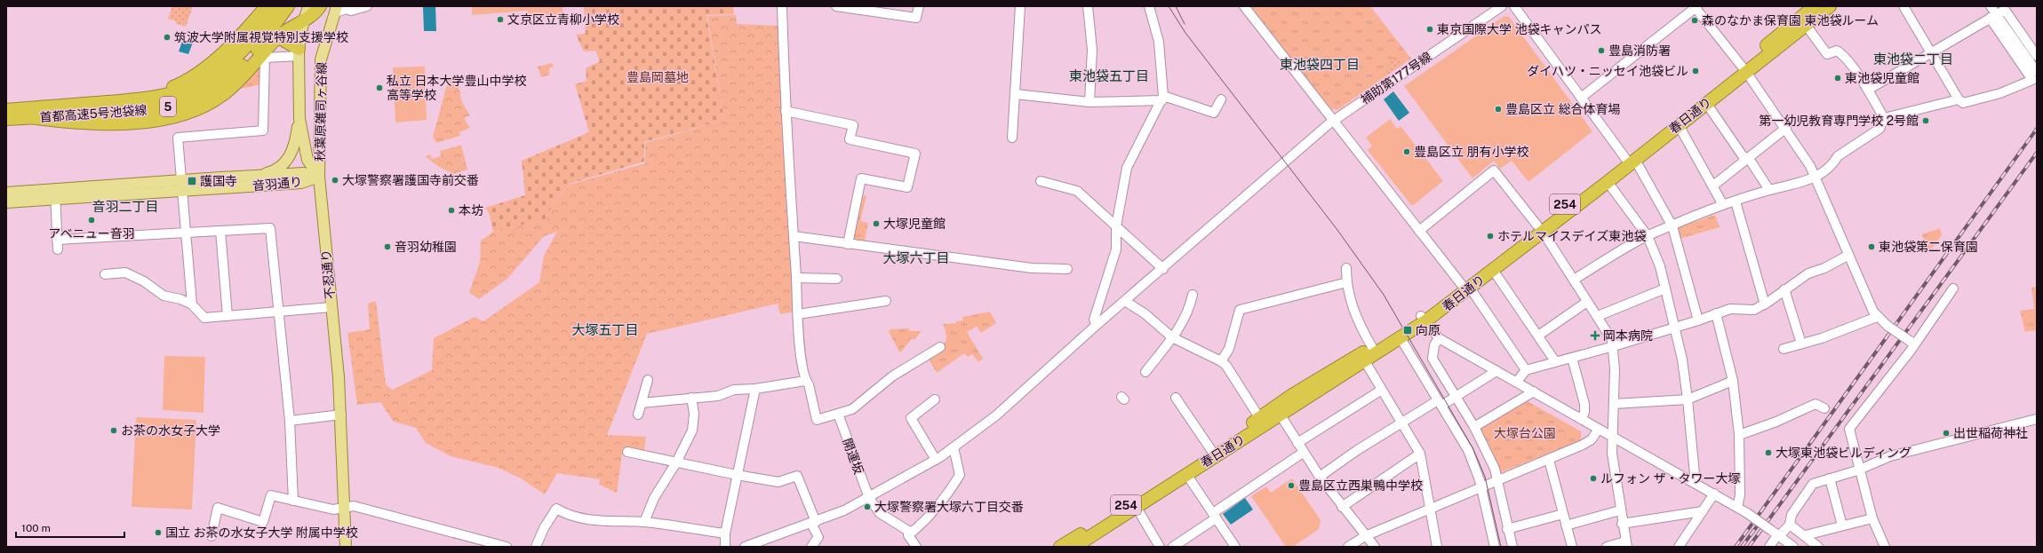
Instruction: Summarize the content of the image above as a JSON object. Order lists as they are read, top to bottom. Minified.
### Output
{"streets":{"highway":["5","首都高速5号池袋線","春日通り","254"],"main road":["秋葉原雑司ヶ谷線","音羽通り","不忍通り"],"street":["補助第177号線","開運坂"]},"crossings":[["補助第177号線","開運坂"],["秋葉原雑司ヶ谷線","音羽通り"],["秋葉原雑司ヶ谷線","不忍通り"],["音羽通り","不忍通り"]],"districts":["東池袋二丁目","東池袋四丁目","東池袋五丁目","音羽二丁目","大塚六丁目","大塚五丁目"],"parks":["豊島岡墓地","大塚台公園"],"places":{"other":["文京区立青柳小学校","森のなかま保育園 東池袋ルーム","東京国際大学 池袋キャンパス","筑波大学附属視覚特別支援学校","豊島消防署","ダイハツ・ニッセイ池袋ビル","東池袋児童館","私立 日本大学豊山中学校 高等学校","豊島区立 総合体育場","第一幼児教育専門学校 2号館","豊島区立 朋有小学校","大塚警察署護国寺前交番","本坊","アベニュー音羽","大塚児童館","ホテルマイスデイズ東池袋","音羽幼稚園","東池袋第二保育園","お茶の水女子大学","出世稲荷神社","大塚東池袋ビルディング","ルフォン ザ・タワー大塚","豊島区立西巣鴨中学校","大塚警察署大塚六丁目交番","国立 お茶の水女子大学 附属中学校"],"transit":["護国寺","向原"],"health":["岡本病院"]},"scale_bar":"100 m"}
